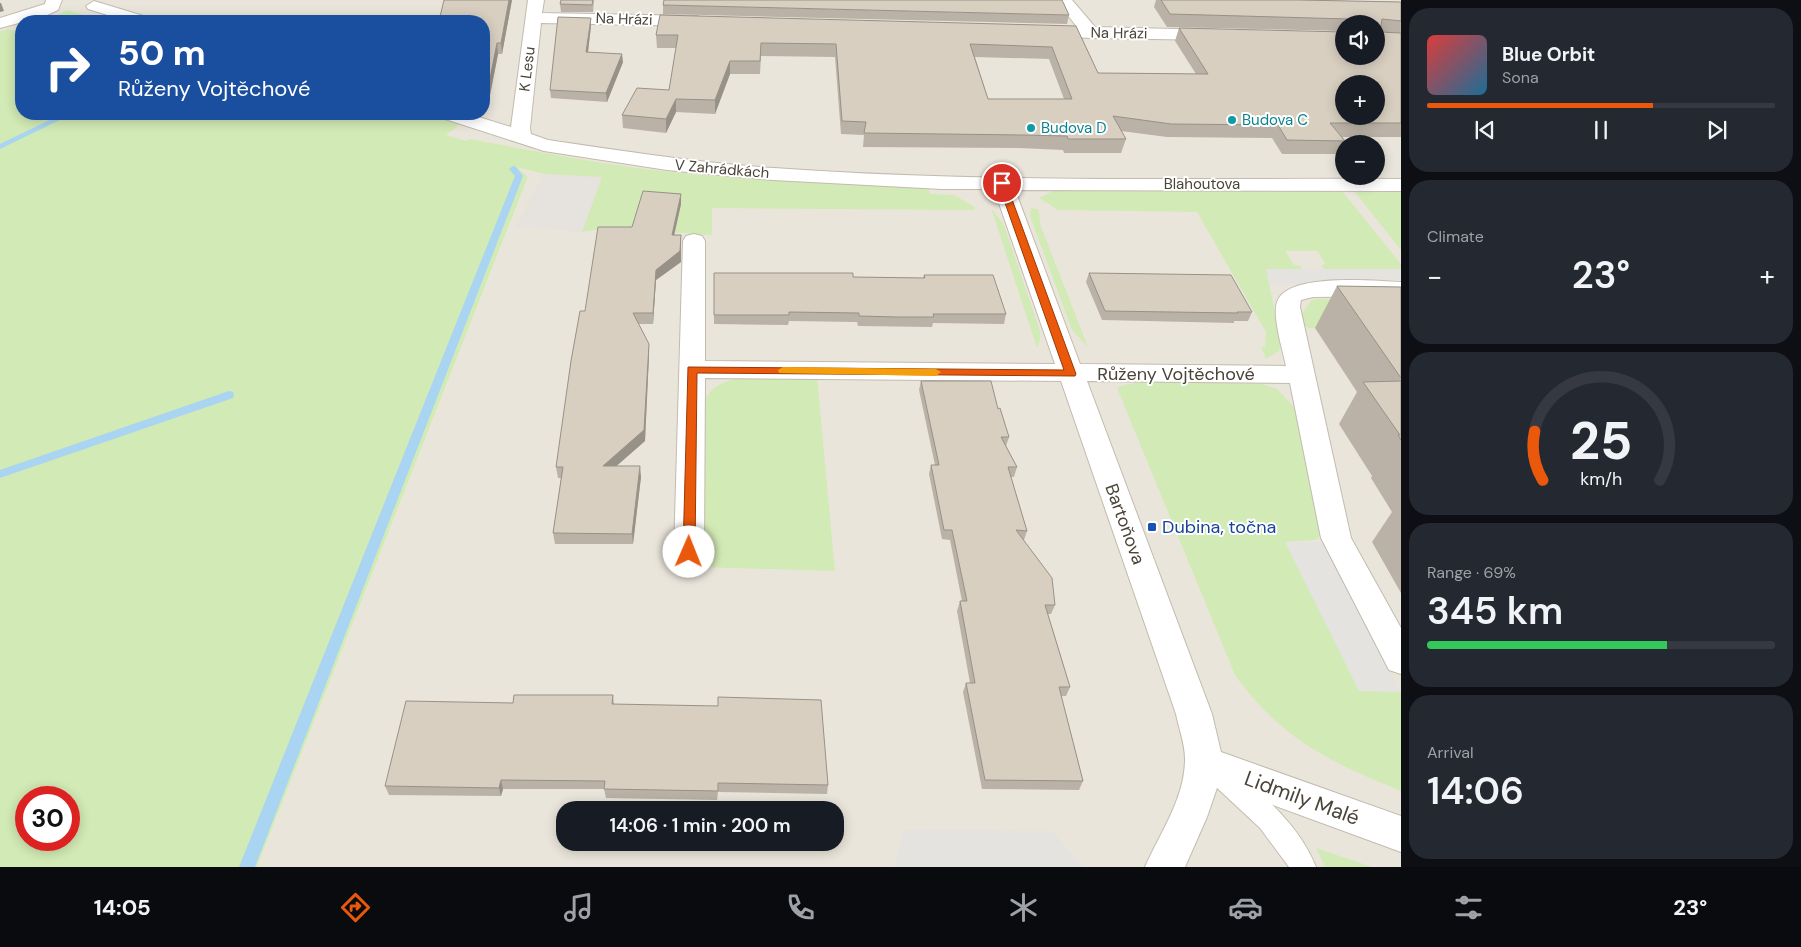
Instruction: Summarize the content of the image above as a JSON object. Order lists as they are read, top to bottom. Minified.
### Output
{"streets":{"street":["Na Hrázi","K Lesu","V Zahrádkách","Blahoutova","Růženy Vojtěchové","Bartoňova","Lidmily Malé"]},"crossings":[["Na Hrázi","K Lesu"],["K Lesu","V Zahrádkách"],["V Zahrádkách","Blahoutova"],["V Zahrádkách","Bartoňova"],["Blahoutova","Bartoňova"],["Růženy Vojtěchové","Bartoňova"],["Bartoňova","Lidmily Malé"]],"places":{"other":["Budova C","Budova D"],"transit":["Dubina, točna"]},"page":{"map_buttons":["+","−"],"turn":["50 m","Růženy Vojtěchové"],"song":["Blue Orbit","Sona"],"tile":["Climate",["Range · 69%","345 km"],["Arrival","14:06"]],"heat":["−","23°","+"],"limit":"30","trip":"14:06 · 1 min · 200 m","tabs":["14:05","23°"],"gauge":["25","km/h"]}}
